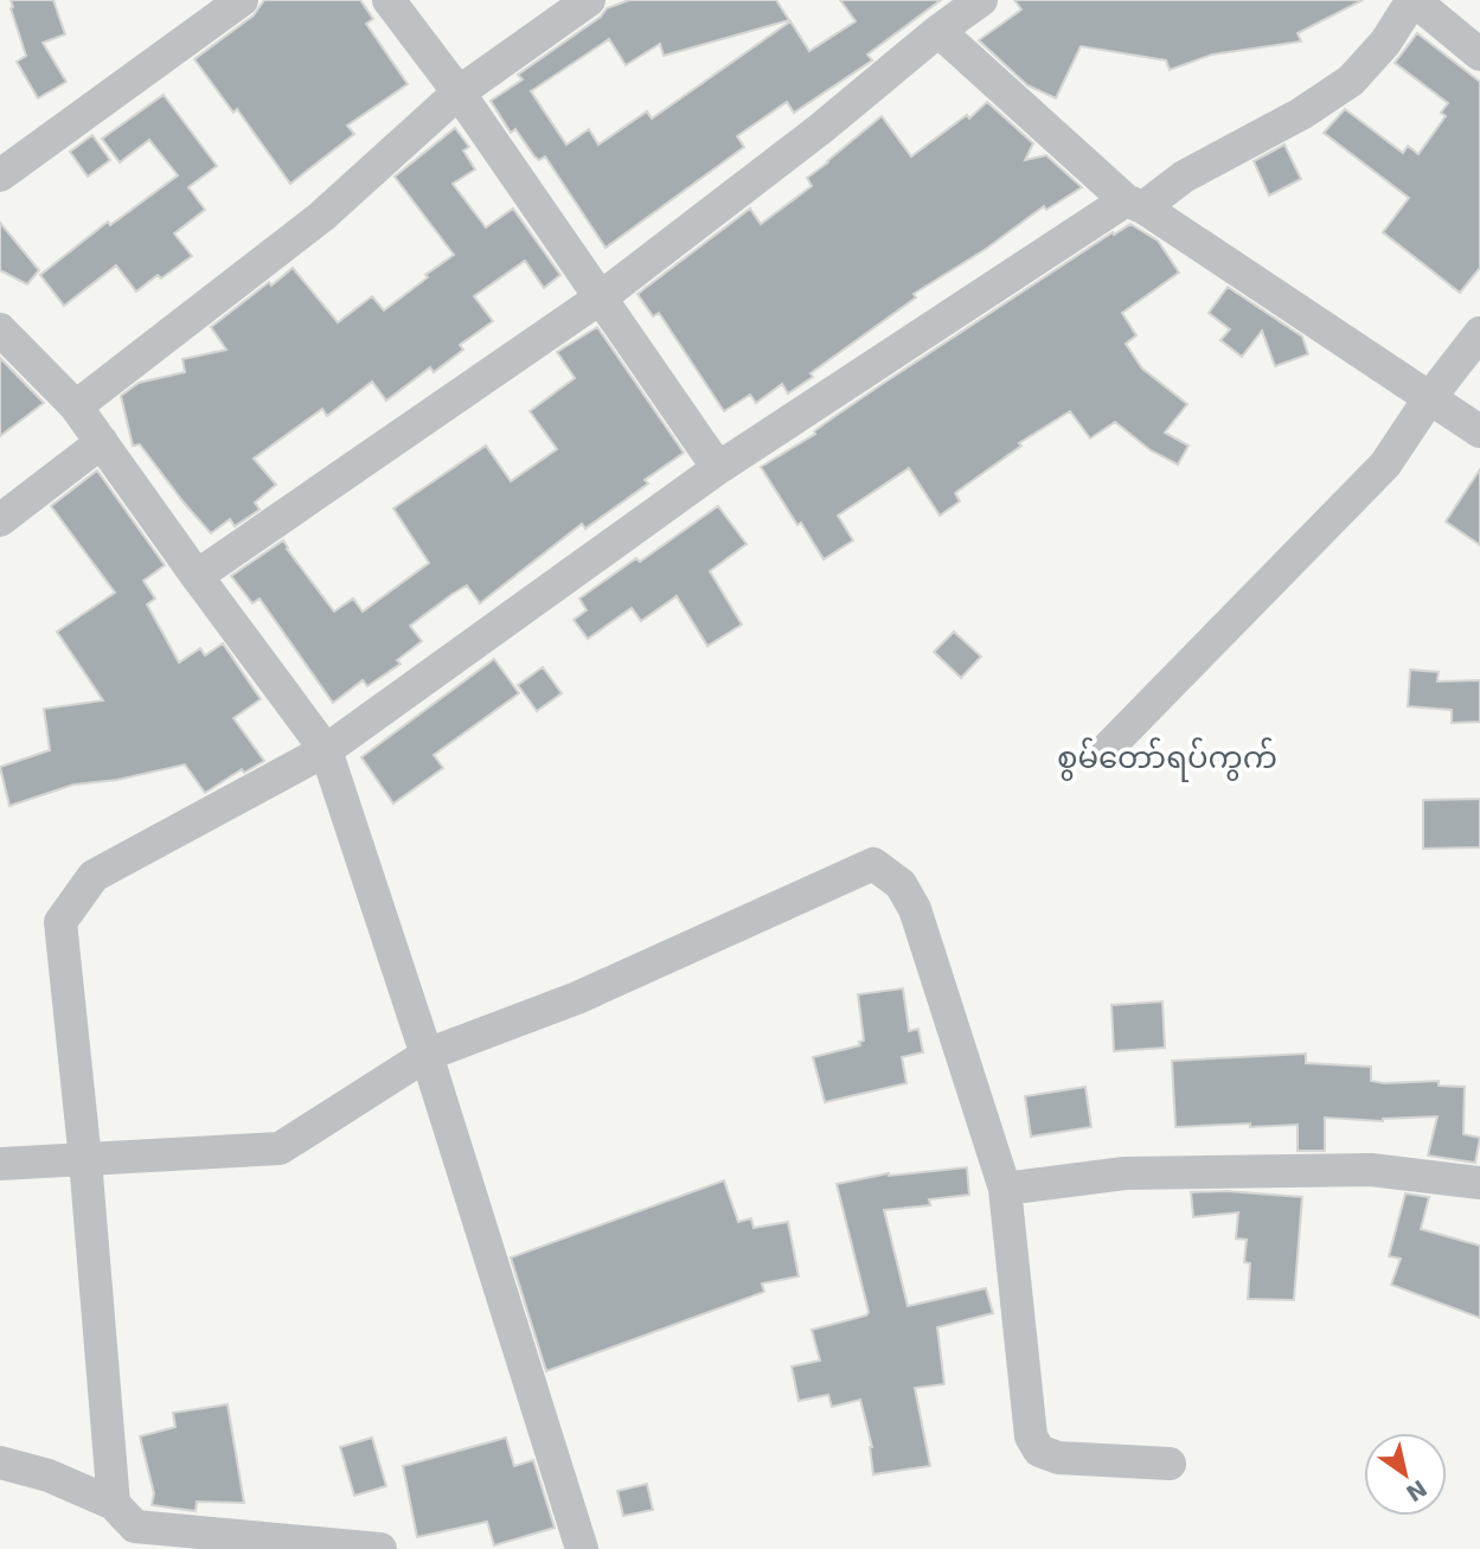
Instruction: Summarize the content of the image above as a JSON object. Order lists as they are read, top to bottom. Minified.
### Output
{"districts":["စွမ်တော်ရပ်ကွက်"],"north":"bottom right"}
